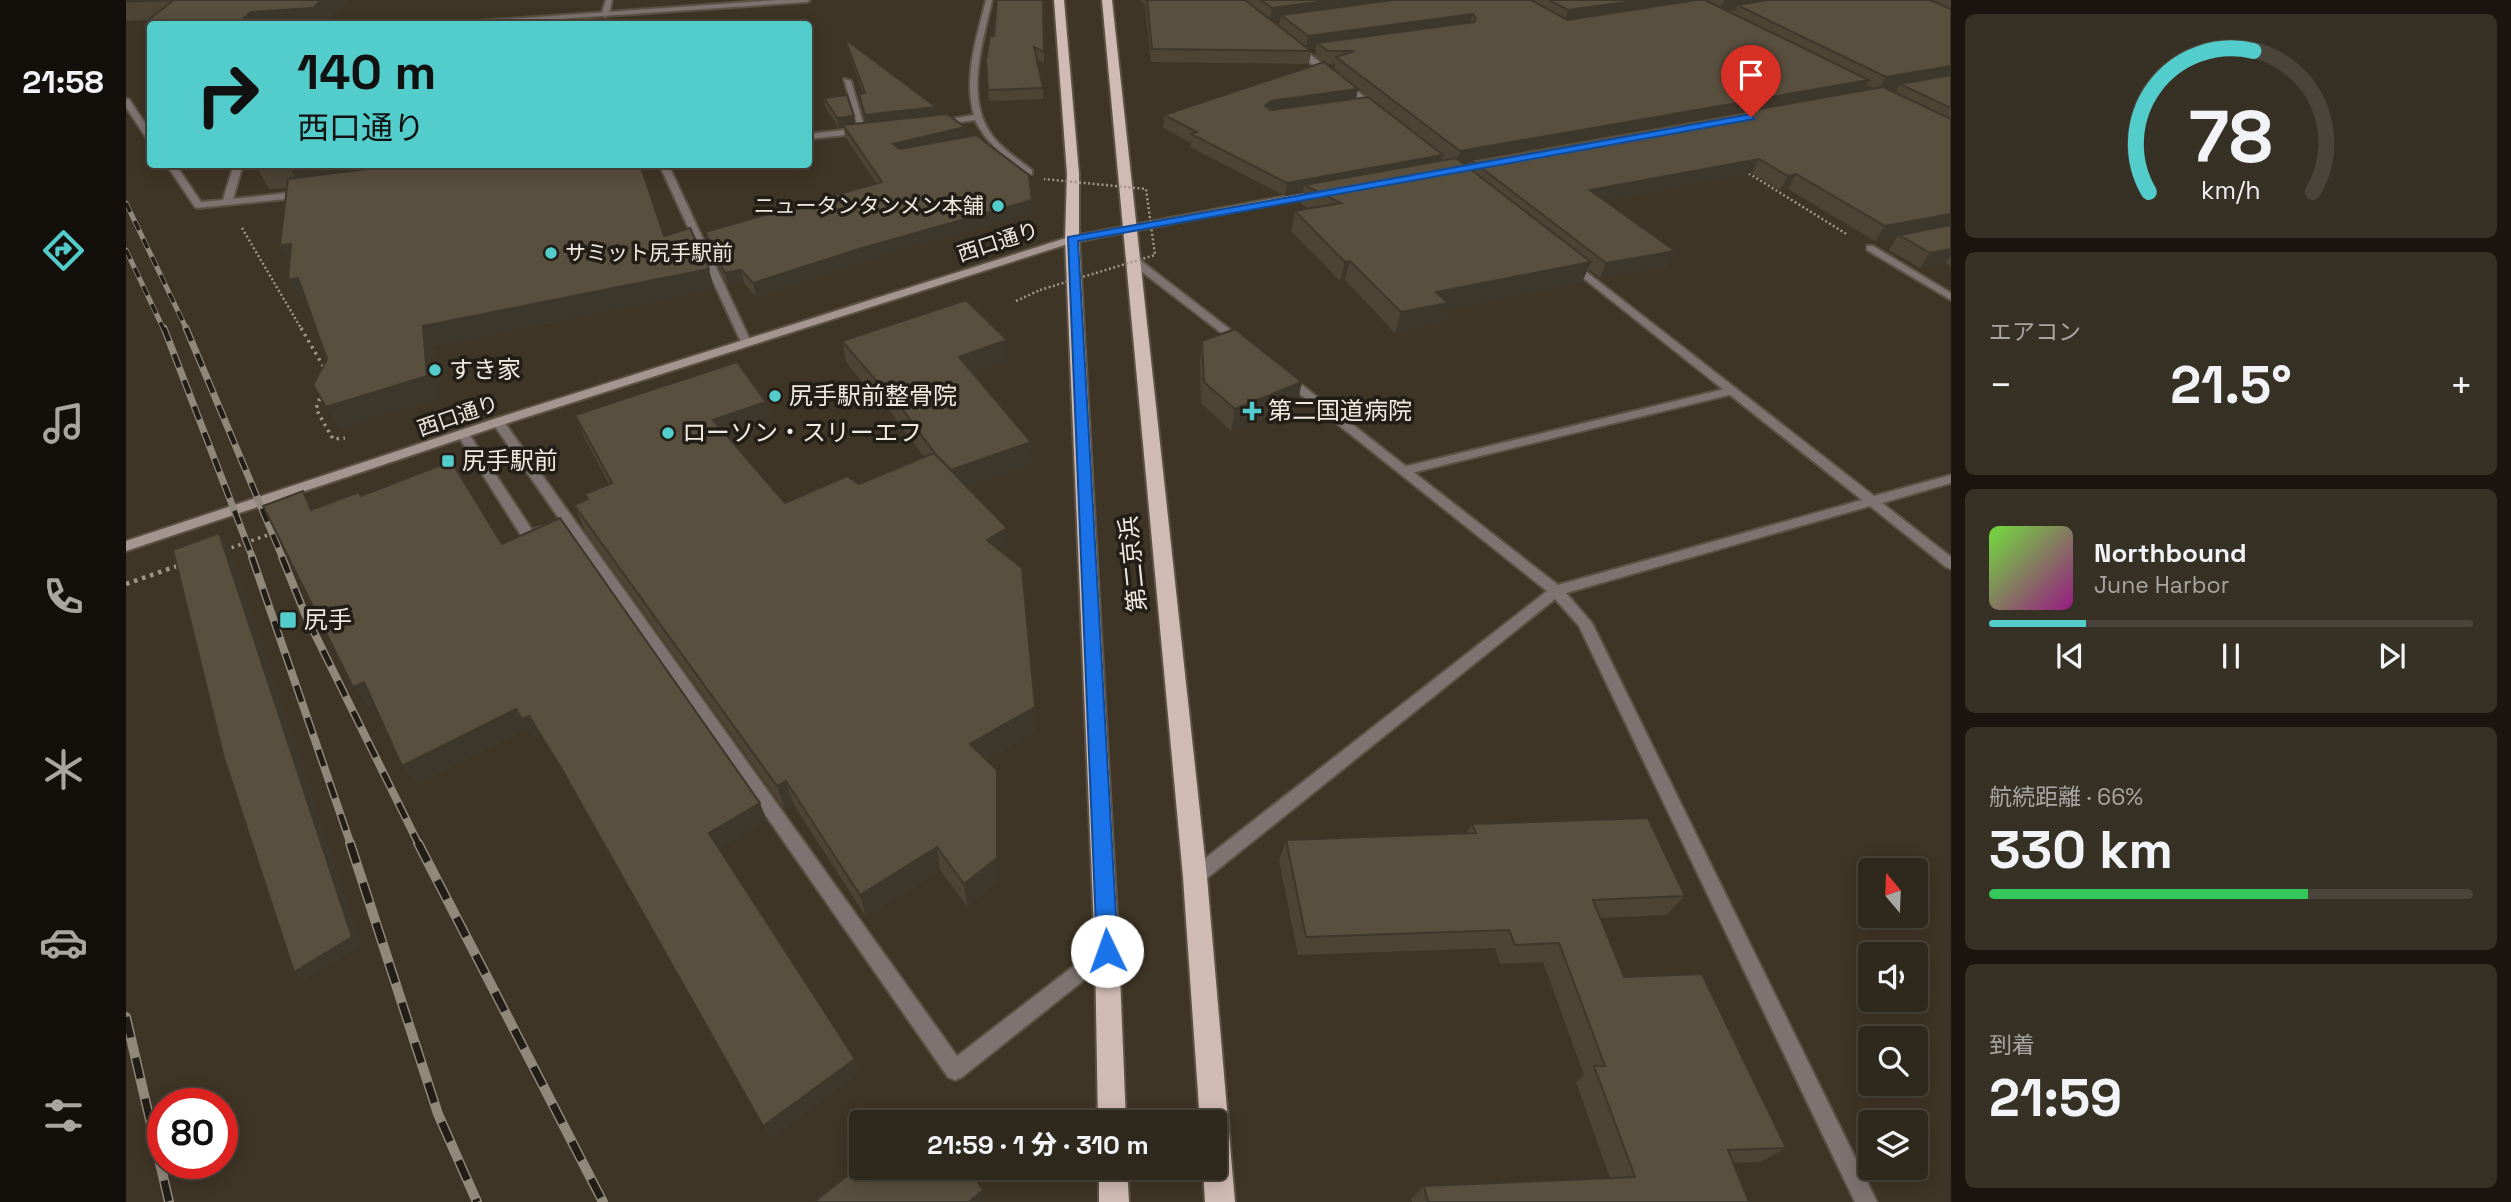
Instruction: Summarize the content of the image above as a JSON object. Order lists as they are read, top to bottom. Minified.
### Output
{"streets":{"highway":["第二京浜"],"main road":["西口通り"]},"crossings":[["西口通り","第二京浜"]],"places":{"other":["ニュータンタンメン本舗","サミット尻手駅前","すき家","尻手駅前整骨院","ローソン・スリーエフ"],"health":["第二国道病院"],"transit":["尻手駅前","尻手"]},"north":"top","page":{"tabs":"21:58","turn":["140 m","西口通り"],"tile":["エアコン",["航続距離 · 66%","330 km"],["到着","21:59"]],"heat":["−","21.5°","+"],"song":["Northbound","June Harbor"],"limit":"80","trip":"21:59 · 1 分 · 310 m","gauge":["78","km/h"]}}
